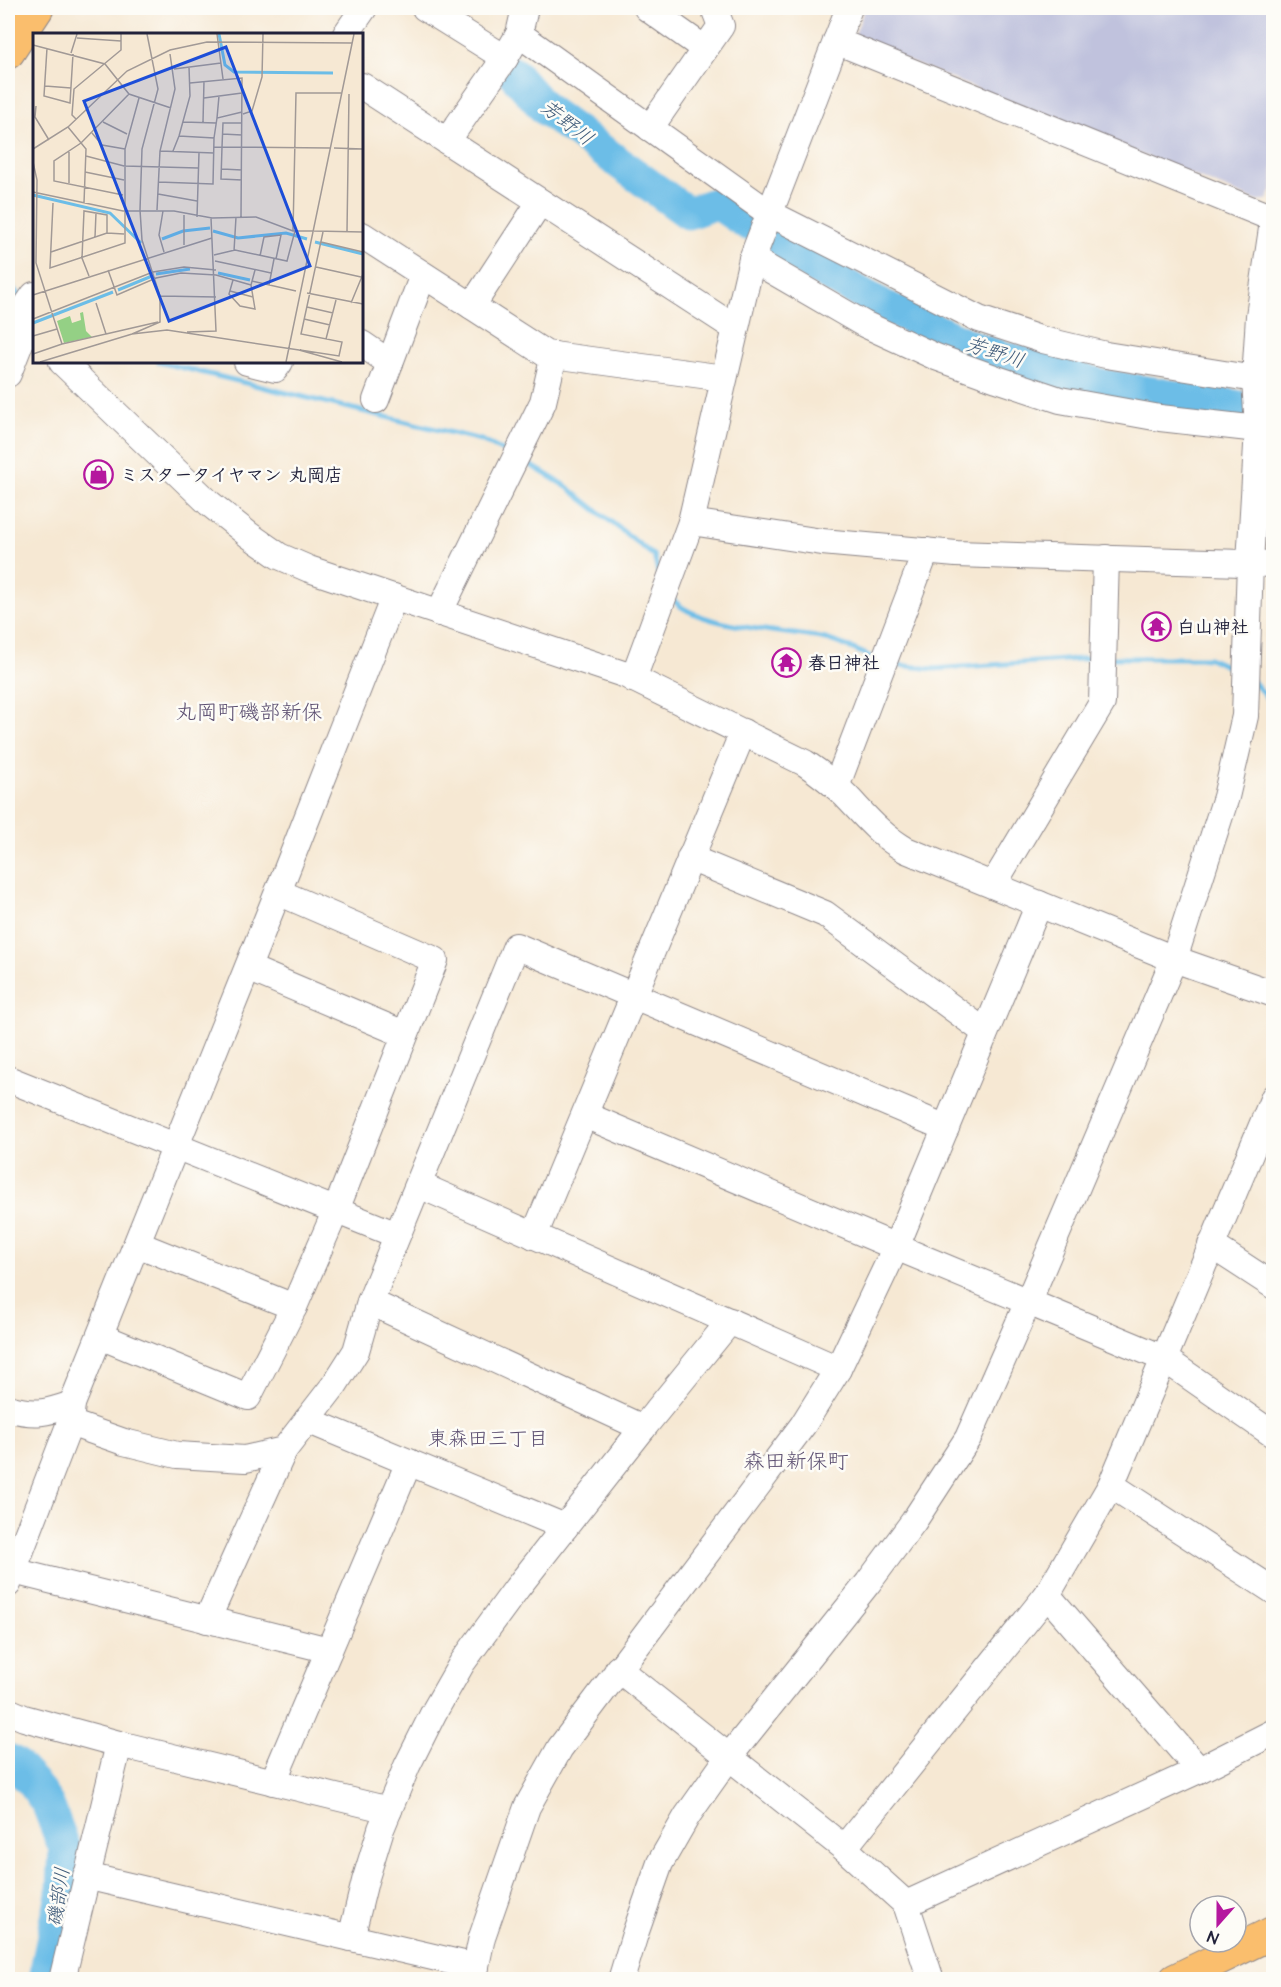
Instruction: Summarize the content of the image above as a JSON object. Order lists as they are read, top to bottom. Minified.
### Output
{"districts":["丸岡町磯部新保","東森田三丁目","森田新保町"],"water":["芳野川","磯部川"],"places":{"shop":["ミスタータイヤマン 丸岡店"],"temple":["白山神社","春日神社"]},"north":"bottom"}
